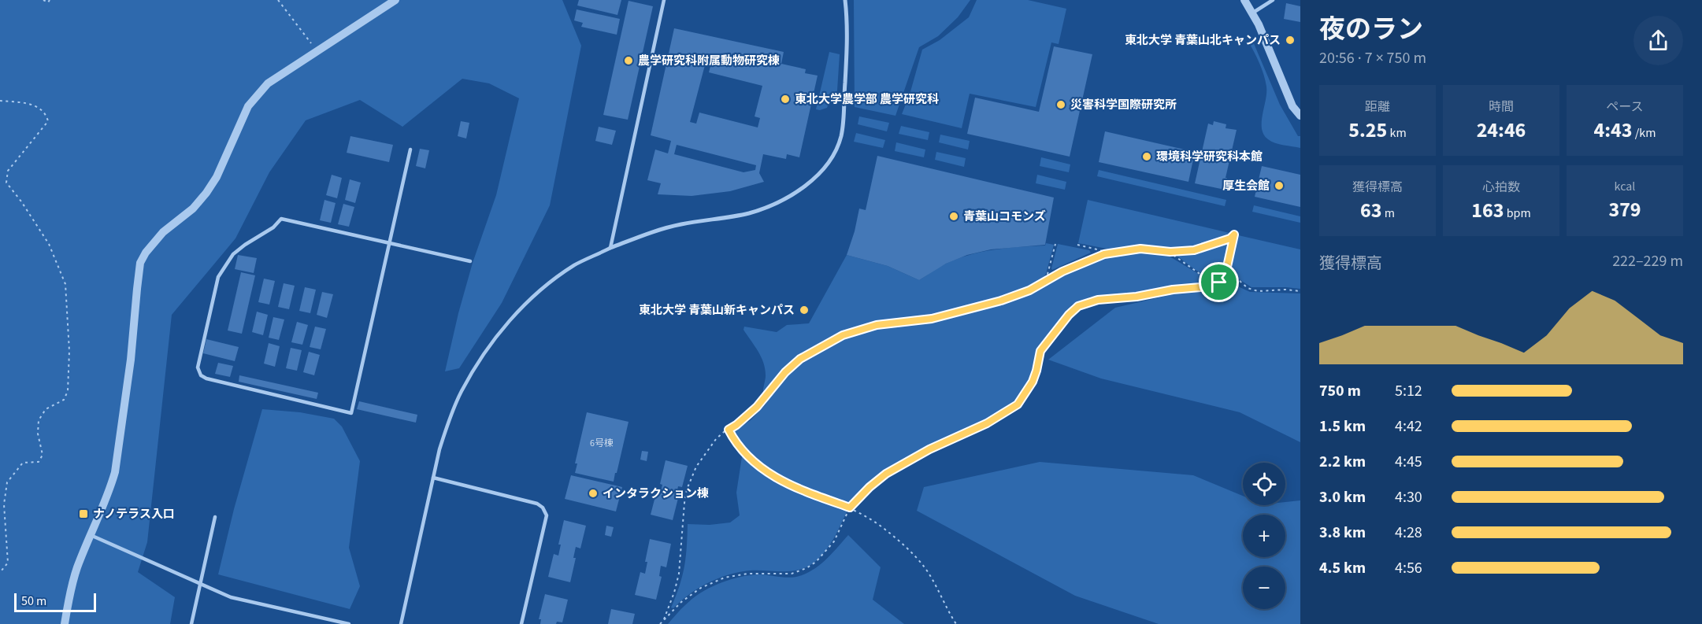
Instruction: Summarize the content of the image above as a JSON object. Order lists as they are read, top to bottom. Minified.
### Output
{"places":{"other":["東北大学 青葉山北キャンパス","農学研究科附属動物研究棟","東北大学農学部 農学研究科","災害科学国際研究所","環境科学研究科本館","厚生会館","青葉山コモンズ","東北大学 青葉山新キャンパス","インタラクション棟"],"transit":["ナノテラス入口"]},"house_numbers":["6号棟"],"scale_bar":"50 m","page":{"heading":["夜のラン","20:56 · 7 × 750 m"],"stats":[["距離","5.25 km"],["時間","24:46"],["ペース","4:43 /km"],["獲得標高","63 m"],["心拍数","163 bpm"],["kcal","379"]],"chart":["獲得標高","222–229 m"],"list":[{"name":"750 m","note":"5:12"},{"name":"1.5 km","note":"4:42"},{"name":"2.2 km","note":"4:45"},{"name":"3.0 km","note":"4:30"},{"name":"3.8 km","note":"4:28"},{"name":"4.5 km","note":"4:56"}],"map_buttons":["+","−"],"scale":"50 m"}}
